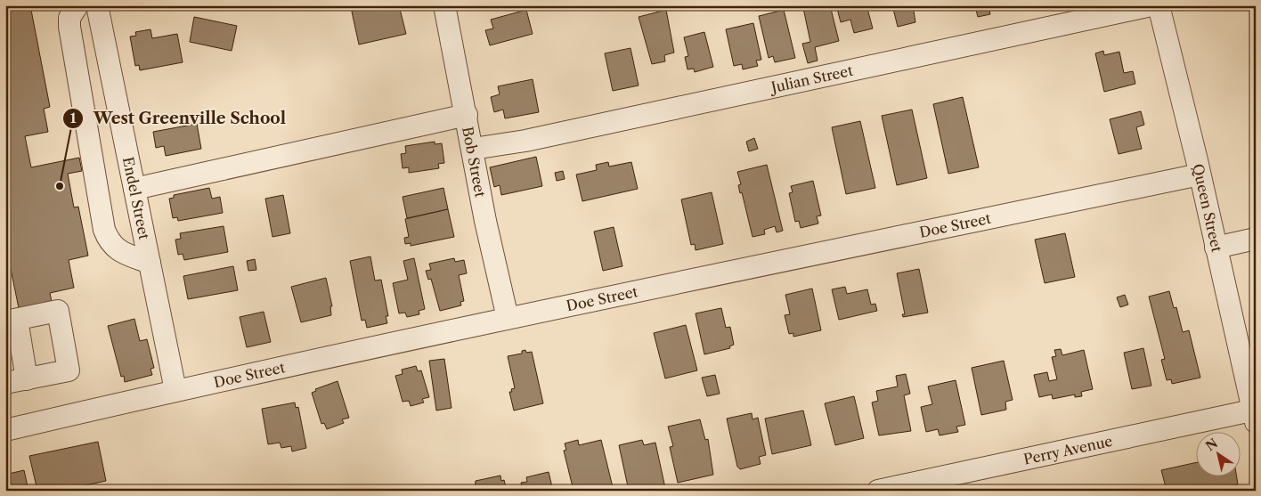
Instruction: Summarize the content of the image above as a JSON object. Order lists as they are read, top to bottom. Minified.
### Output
{"streets":{"street":["Julian Street","Bob Street","Endel Street","Queen Street","Doe Street","Perry Avenue"]},"crossings":[["Julian Street","Bob Street"],["Bob Street","Doe Street"],["Endel Street","Doe Street"],["Queen Street","Doe Street"],["Queen Street","Perry Avenue"]],"places":["West Greenville School"],"north":"top left"}
